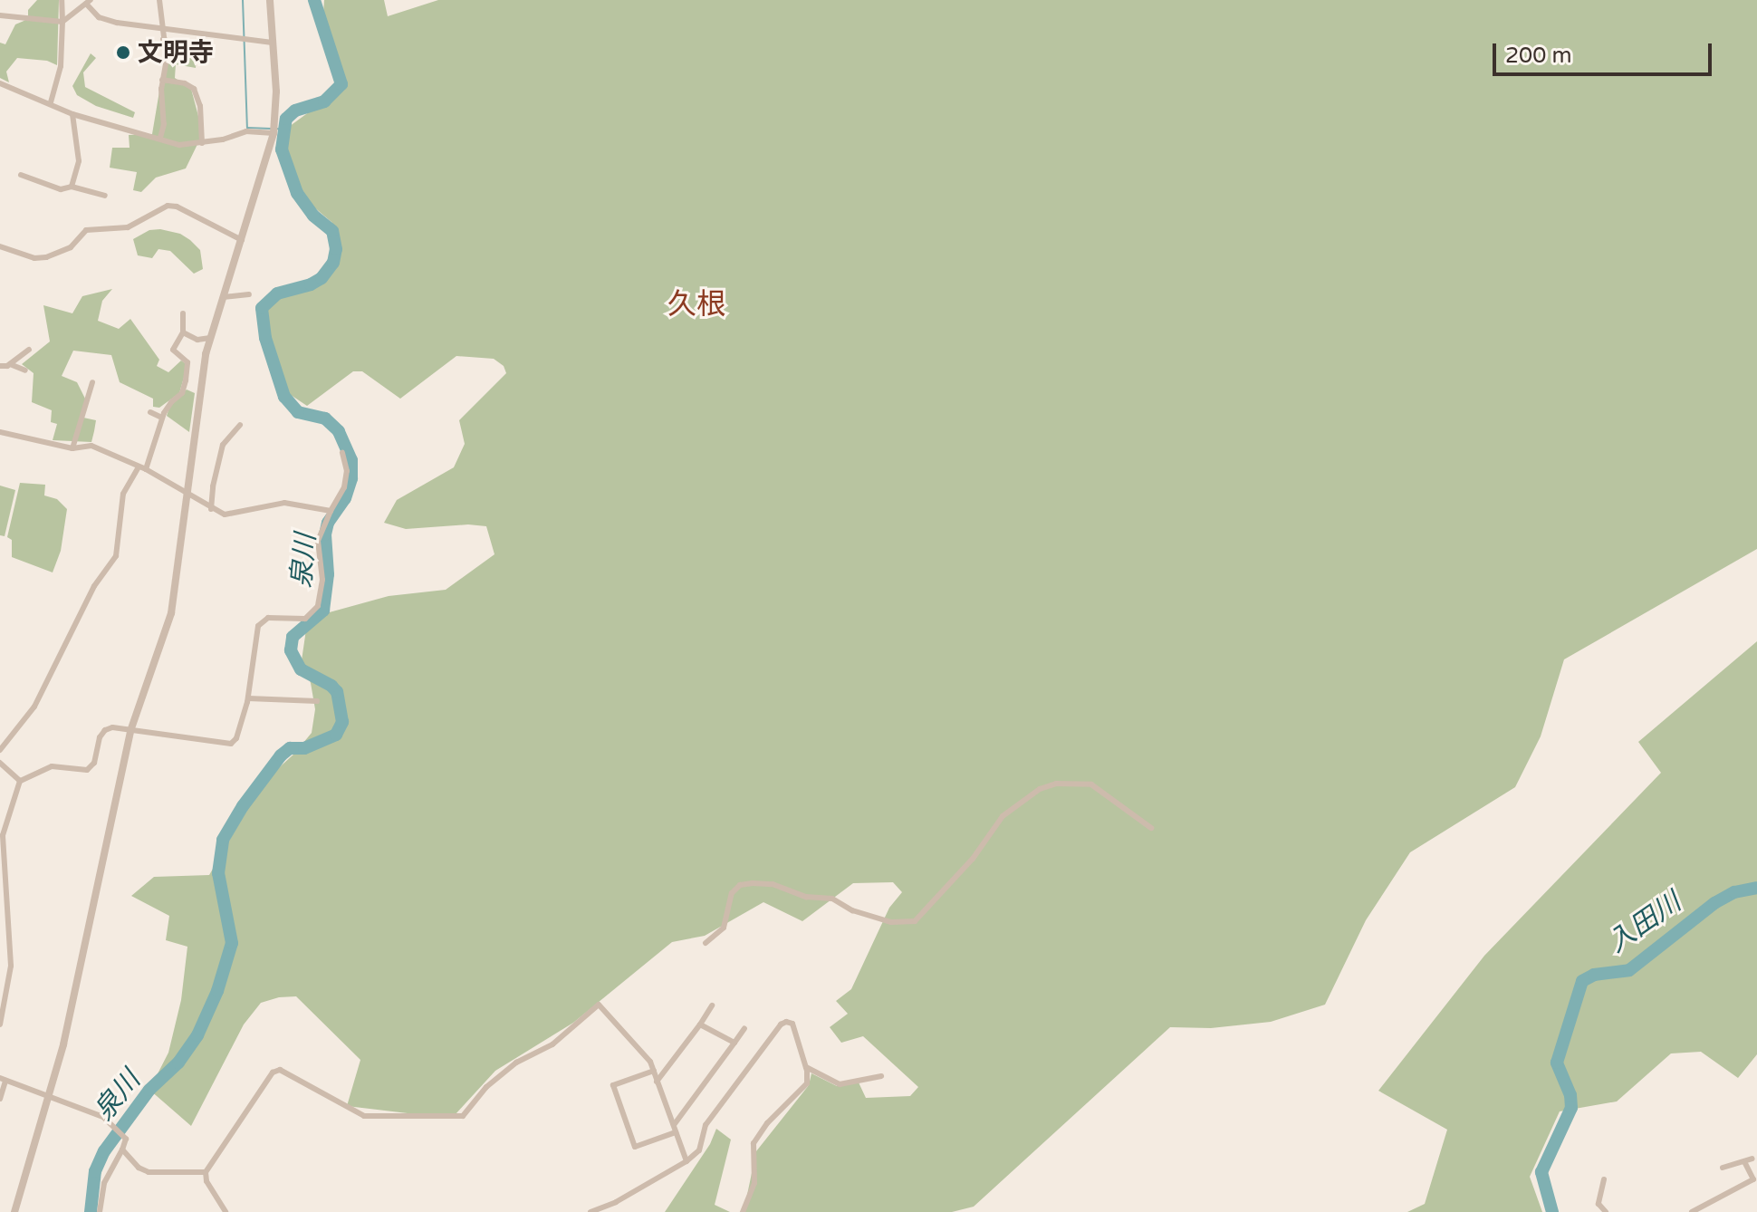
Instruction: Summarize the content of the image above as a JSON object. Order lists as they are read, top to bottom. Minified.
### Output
{"districts":["久根"],"water":["泉川","入田川"],"places":["文明寺"],"scale_bar":"200 m"}
